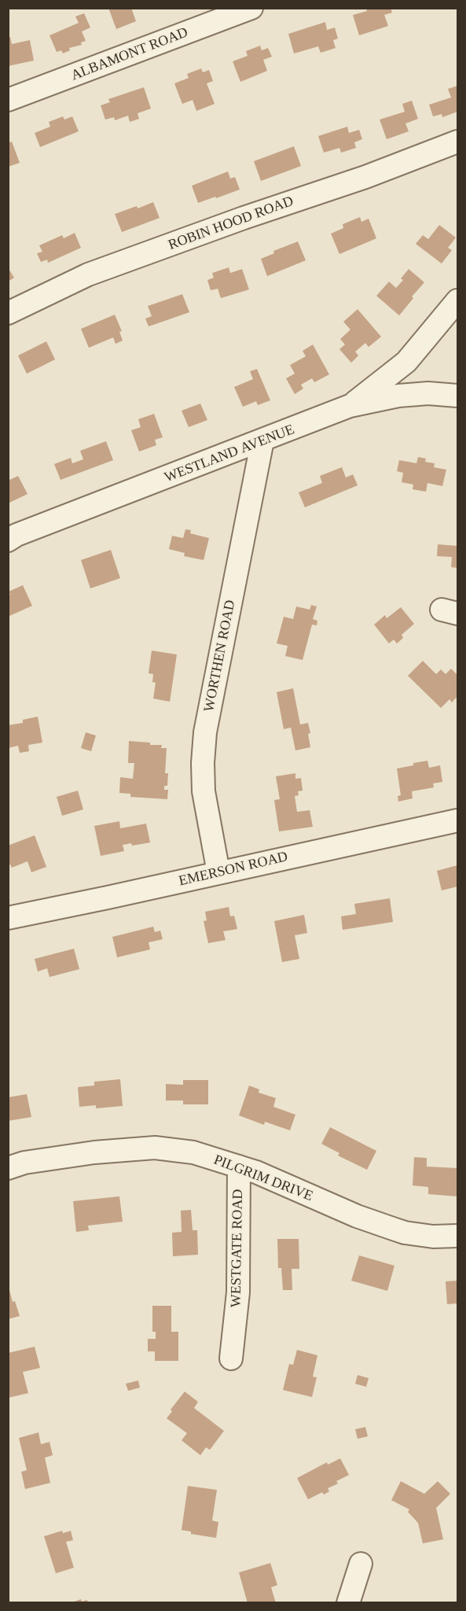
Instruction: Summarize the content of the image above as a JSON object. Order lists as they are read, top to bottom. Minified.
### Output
{"streets":{"street":["ALBAMONT ROAD","ROBIN HOOD ROAD","WESTLAND AVENUE","WORTHEN ROAD","EMERSON ROAD","PILGRIM DRIVE","WESTGATE ROAD"]},"crossings":[["WESTLAND AVENUE","WORTHEN ROAD"],["WORTHEN ROAD","EMERSON ROAD"],["PILGRIM DRIVE","WESTGATE ROAD"]]}
